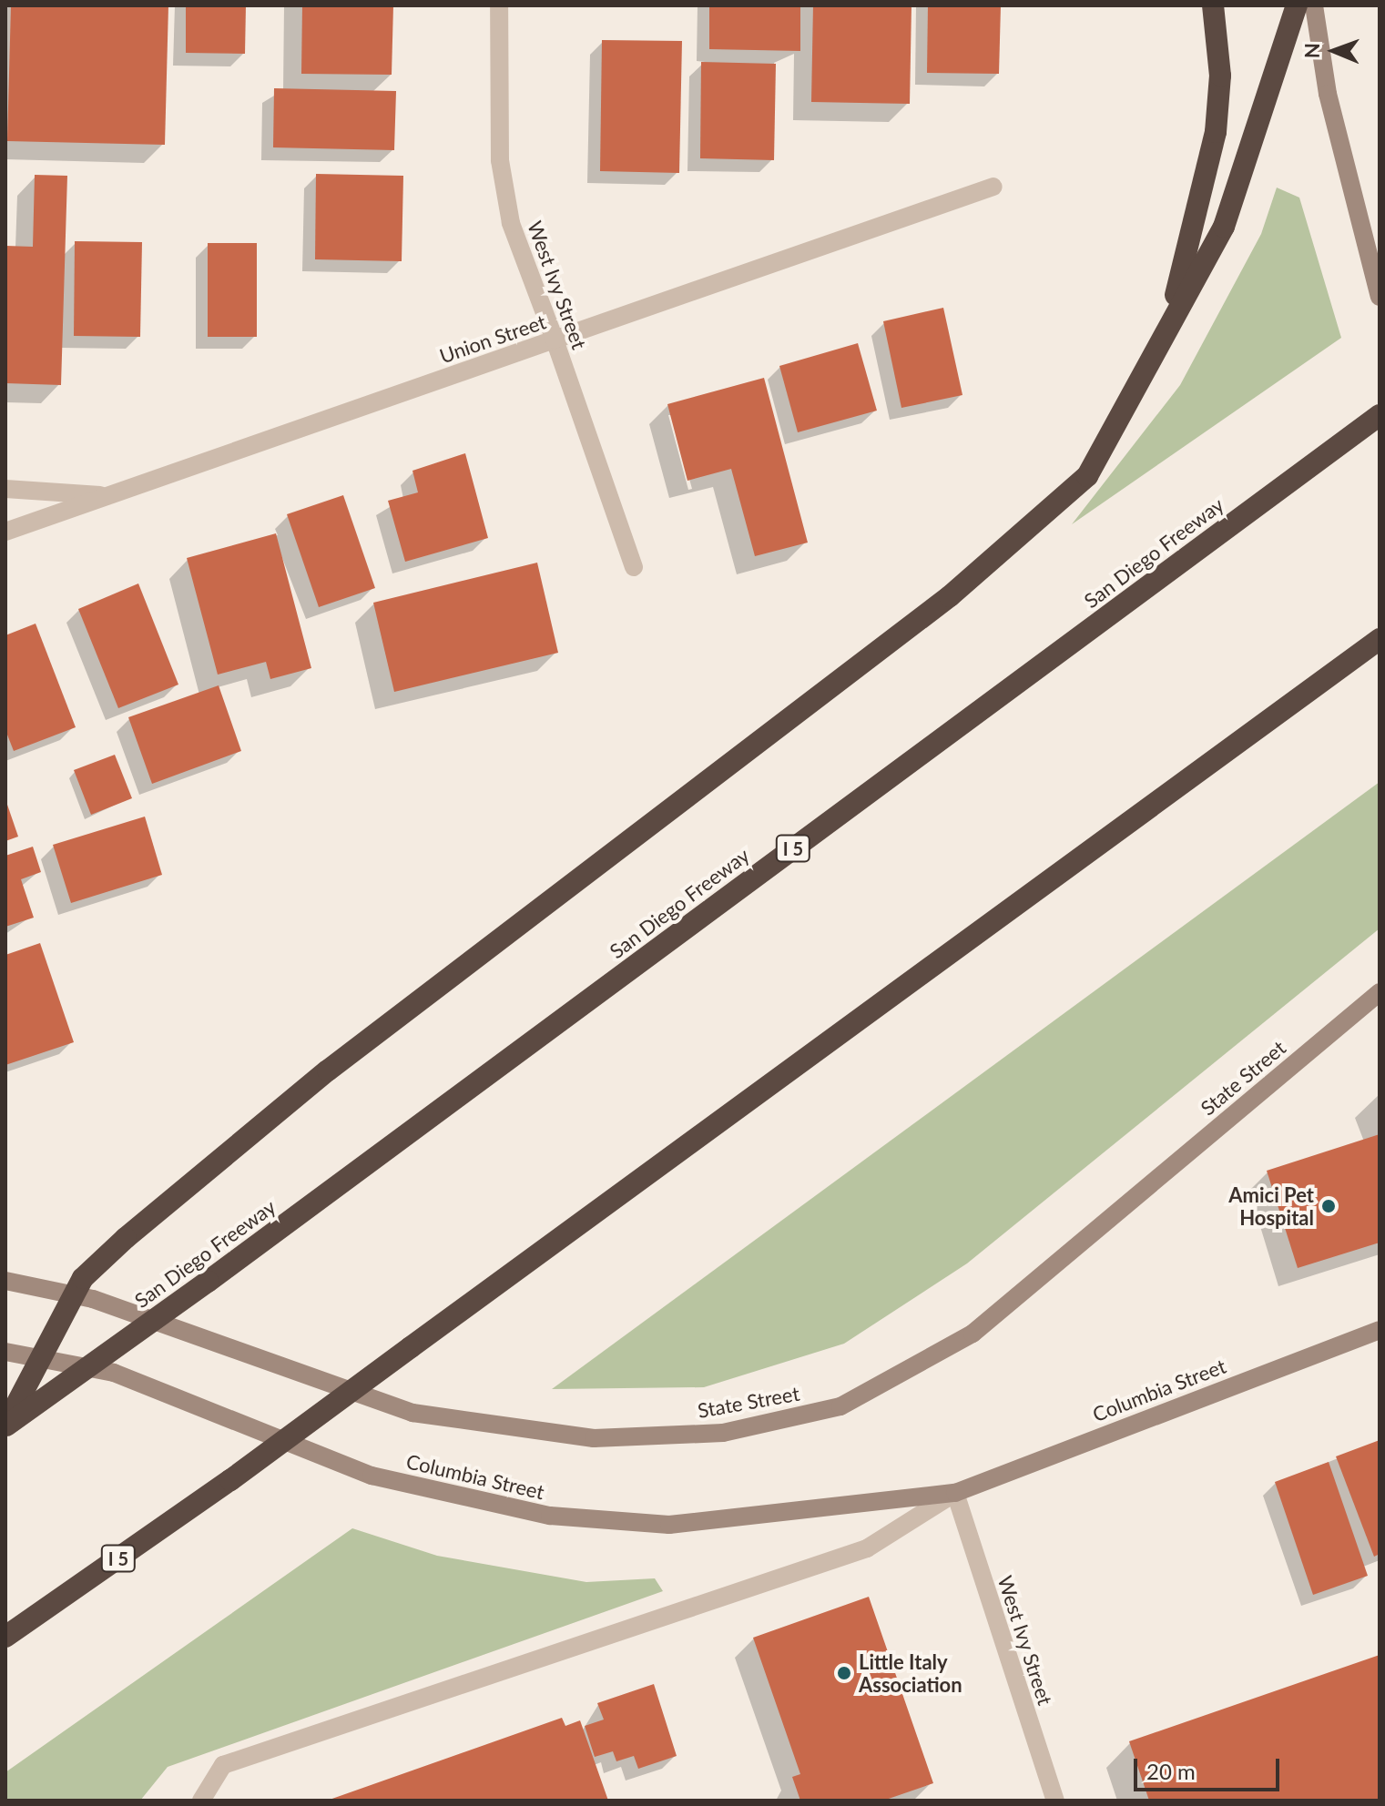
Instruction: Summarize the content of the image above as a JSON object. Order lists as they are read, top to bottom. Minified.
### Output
{"streets":{"highway":["San Diego Freeway","I 5"],"main road":["State Street","Columbia Street"],"street":["West Ivy Street","Union Street"]},"crossings":[["West Ivy Street","Union Street"],["West Ivy Street","Columbia Street"]],"places":["Amici Pet Hospital","Little Italy Association"],"scale_bar":"20 m","north":"left"}
